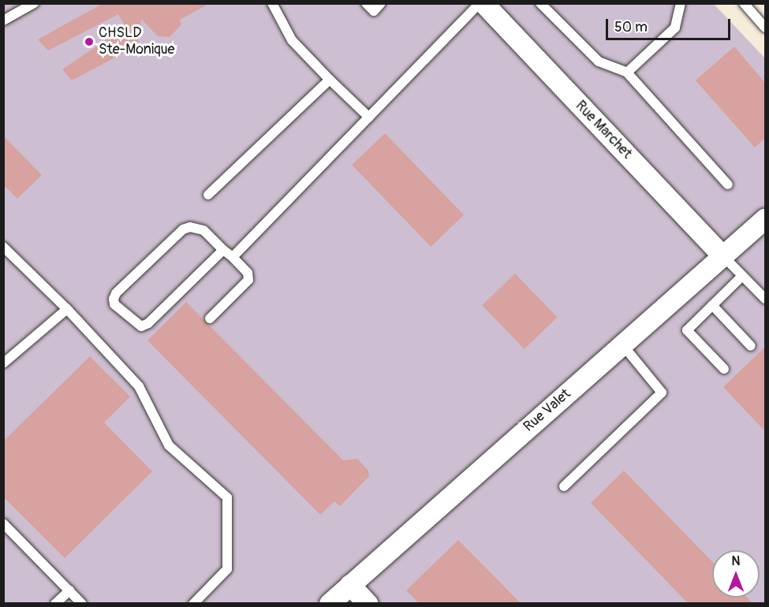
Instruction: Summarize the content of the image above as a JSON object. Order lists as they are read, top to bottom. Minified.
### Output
{"streets":{"street":["Rue Marchet","Rue Valet"]},"crossings":[["Rue Marchet","Rue Valet"]],"places":["CHSLD Ste-Monique"],"scale_bar":"50 m","north":"top"}
